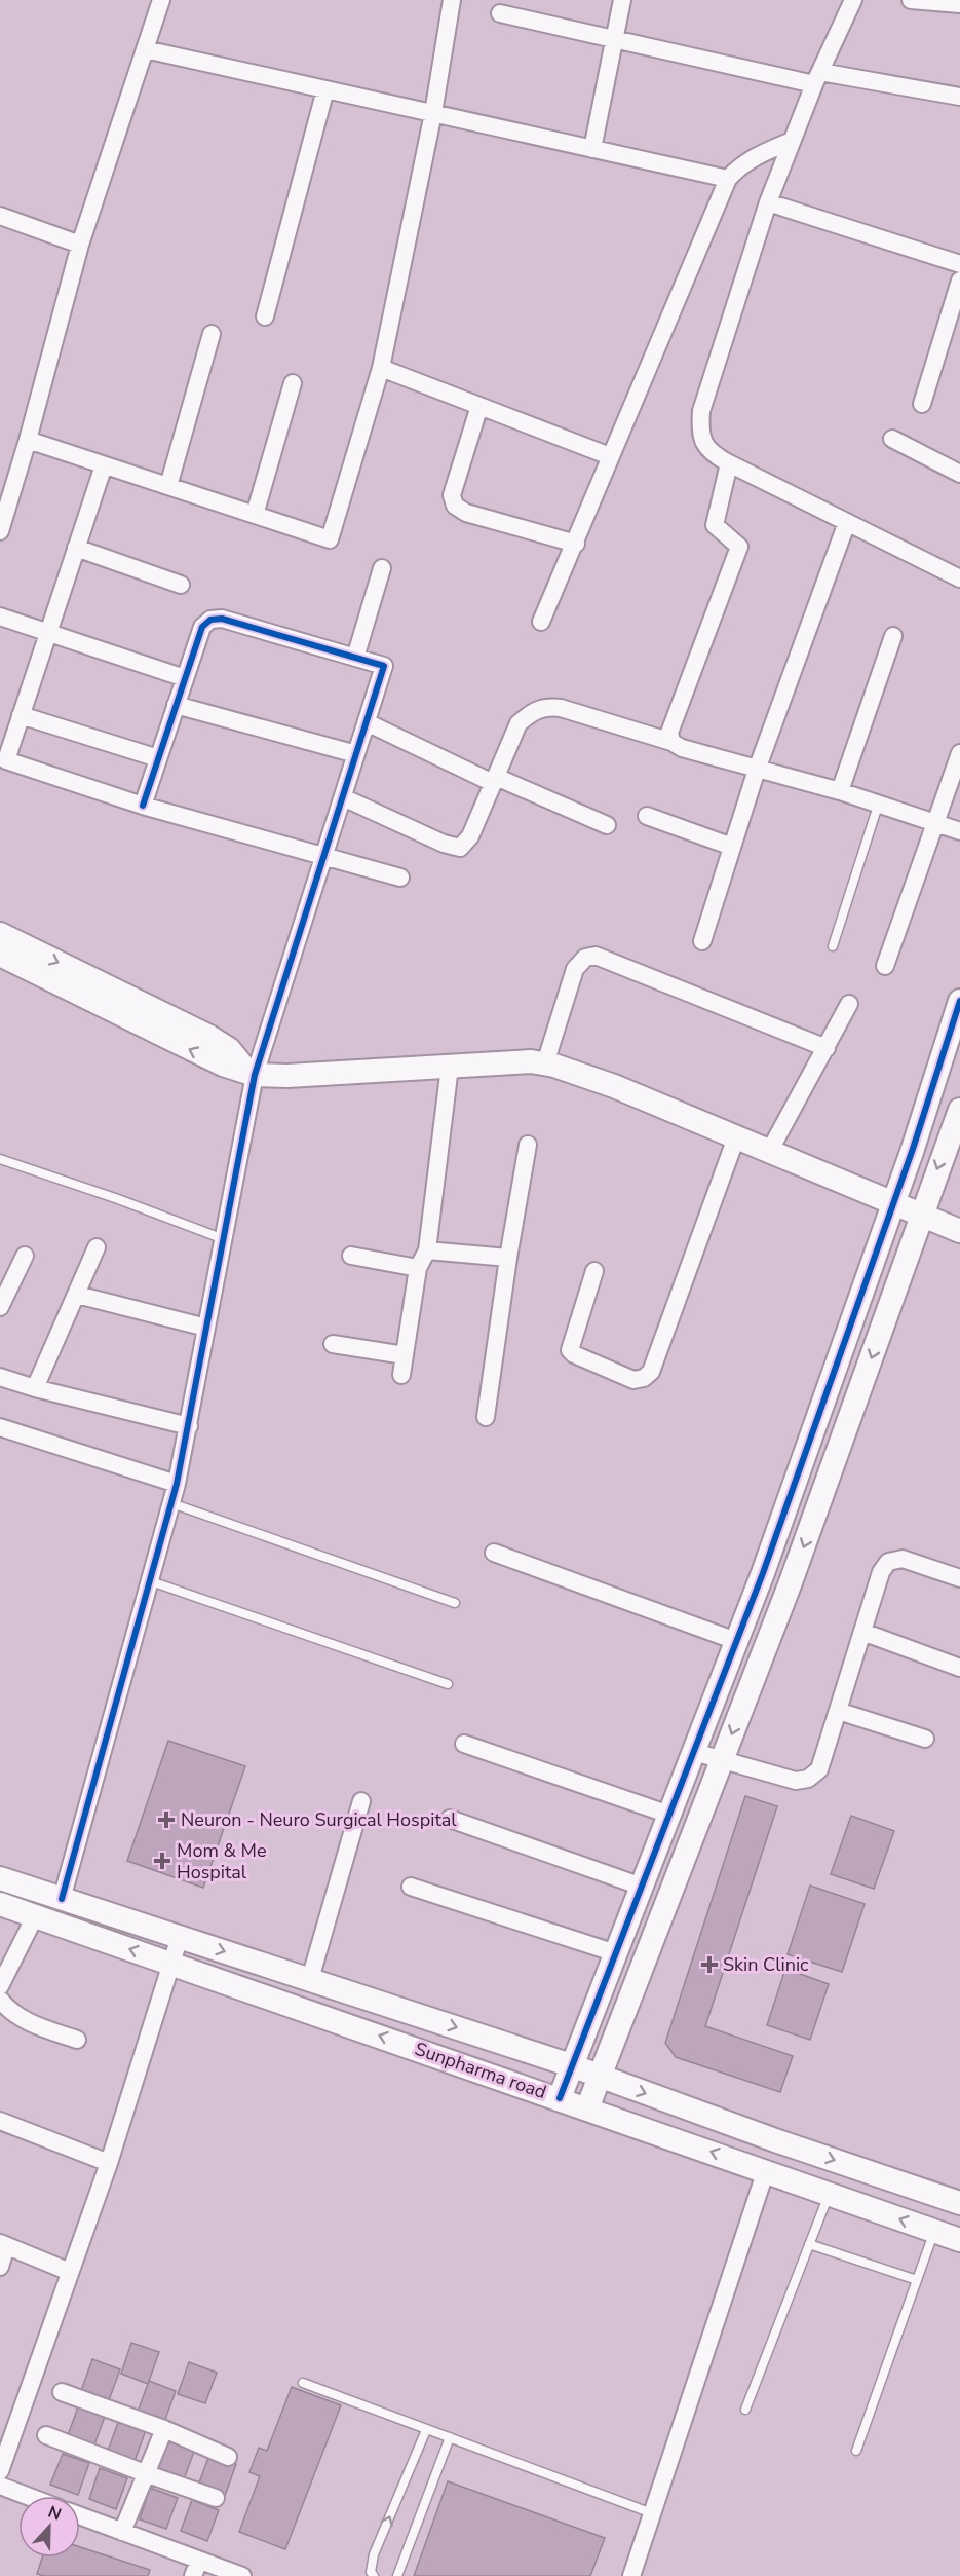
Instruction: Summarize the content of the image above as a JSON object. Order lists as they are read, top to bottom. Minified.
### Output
{"streets":{"street":["Sunpharma road"]},"places":{"health":["Neuron - Neuro Surgical Hospital","Mom & Me Hospital","Skin Clinic"]},"north":"top"}
